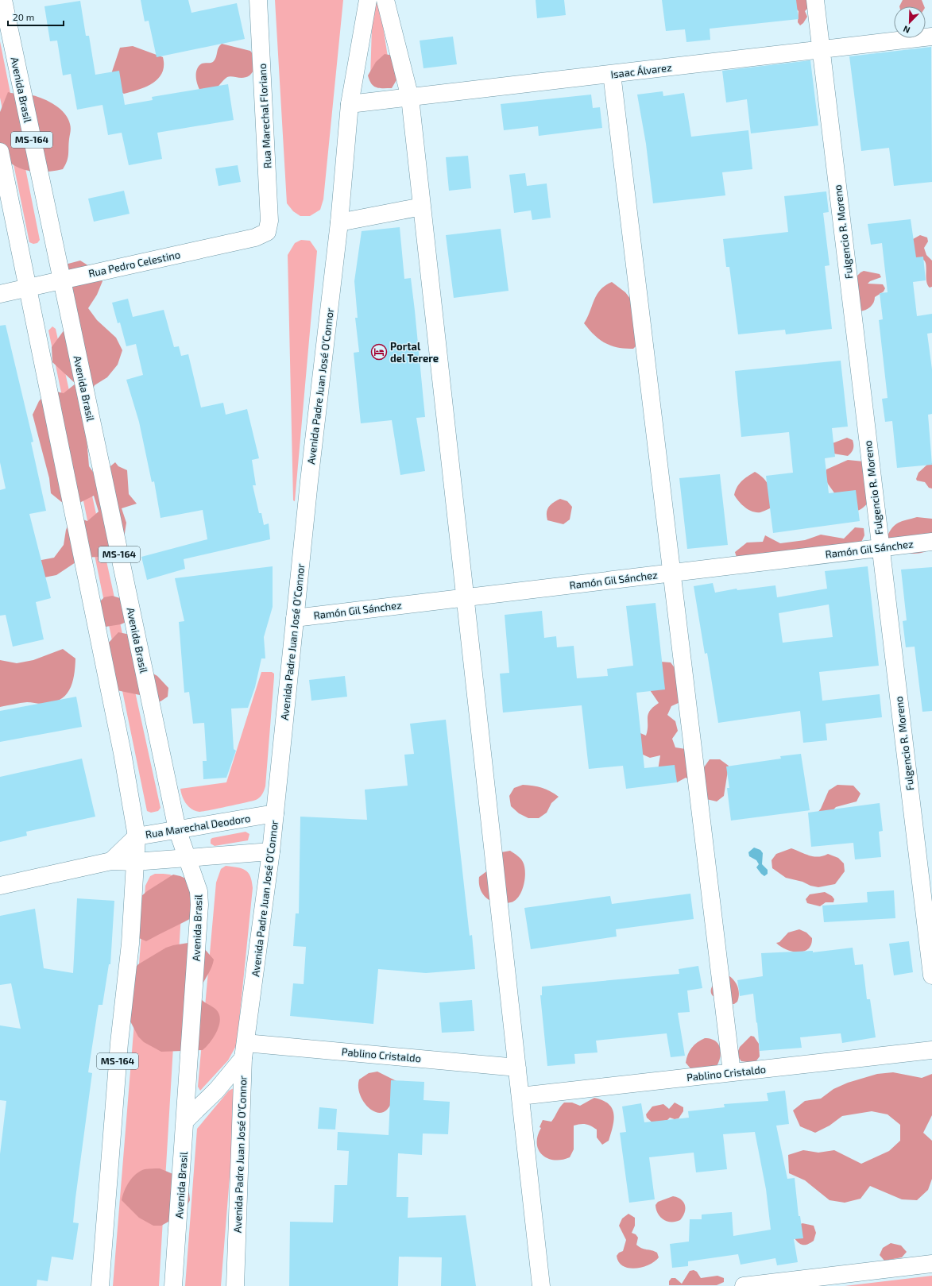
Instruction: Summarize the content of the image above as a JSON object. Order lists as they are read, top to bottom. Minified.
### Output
{"streets":{"street":["Isaac Álvarez","Avenida Brasil","Rua Marechal Floriano","MS-164","Fulgencio R. Moreno","Rua Pedro Celestino","Avenida Padre Juan José O'Connor","Ramón Gil Sánchez","Rua Marechal Deodoro","Pablino Cristaldo"]},"crossings":[["Isaac Álvarez","Fulgencio R. Moreno"],["Isaac Álvarez","Avenida Padre Juan José O'Connor"],["Avenida Brasil","Rua Pedro Celestino"],["Avenida Brasil","Rua Marechal Deodoro"],["Rua Marechal Floriano","Rua Pedro Celestino"],["MS-164","Rua Pedro Celestino"],["MS-164","Rua Marechal Deodoro"],["Fulgencio R. Moreno","Ramón Gil Sánchez"],["Avenida Padre Juan José O'Connor","Ramón Gil Sánchez"],["Avenida Padre Juan José O'Connor","Rua Marechal Deodoro"],["Avenida Padre Juan José O'Connor","Pablino Cristaldo"]],"places":{"hotel":["Portal del Terere"]},"scale_bar":"20 m","north":"bottom left"}
